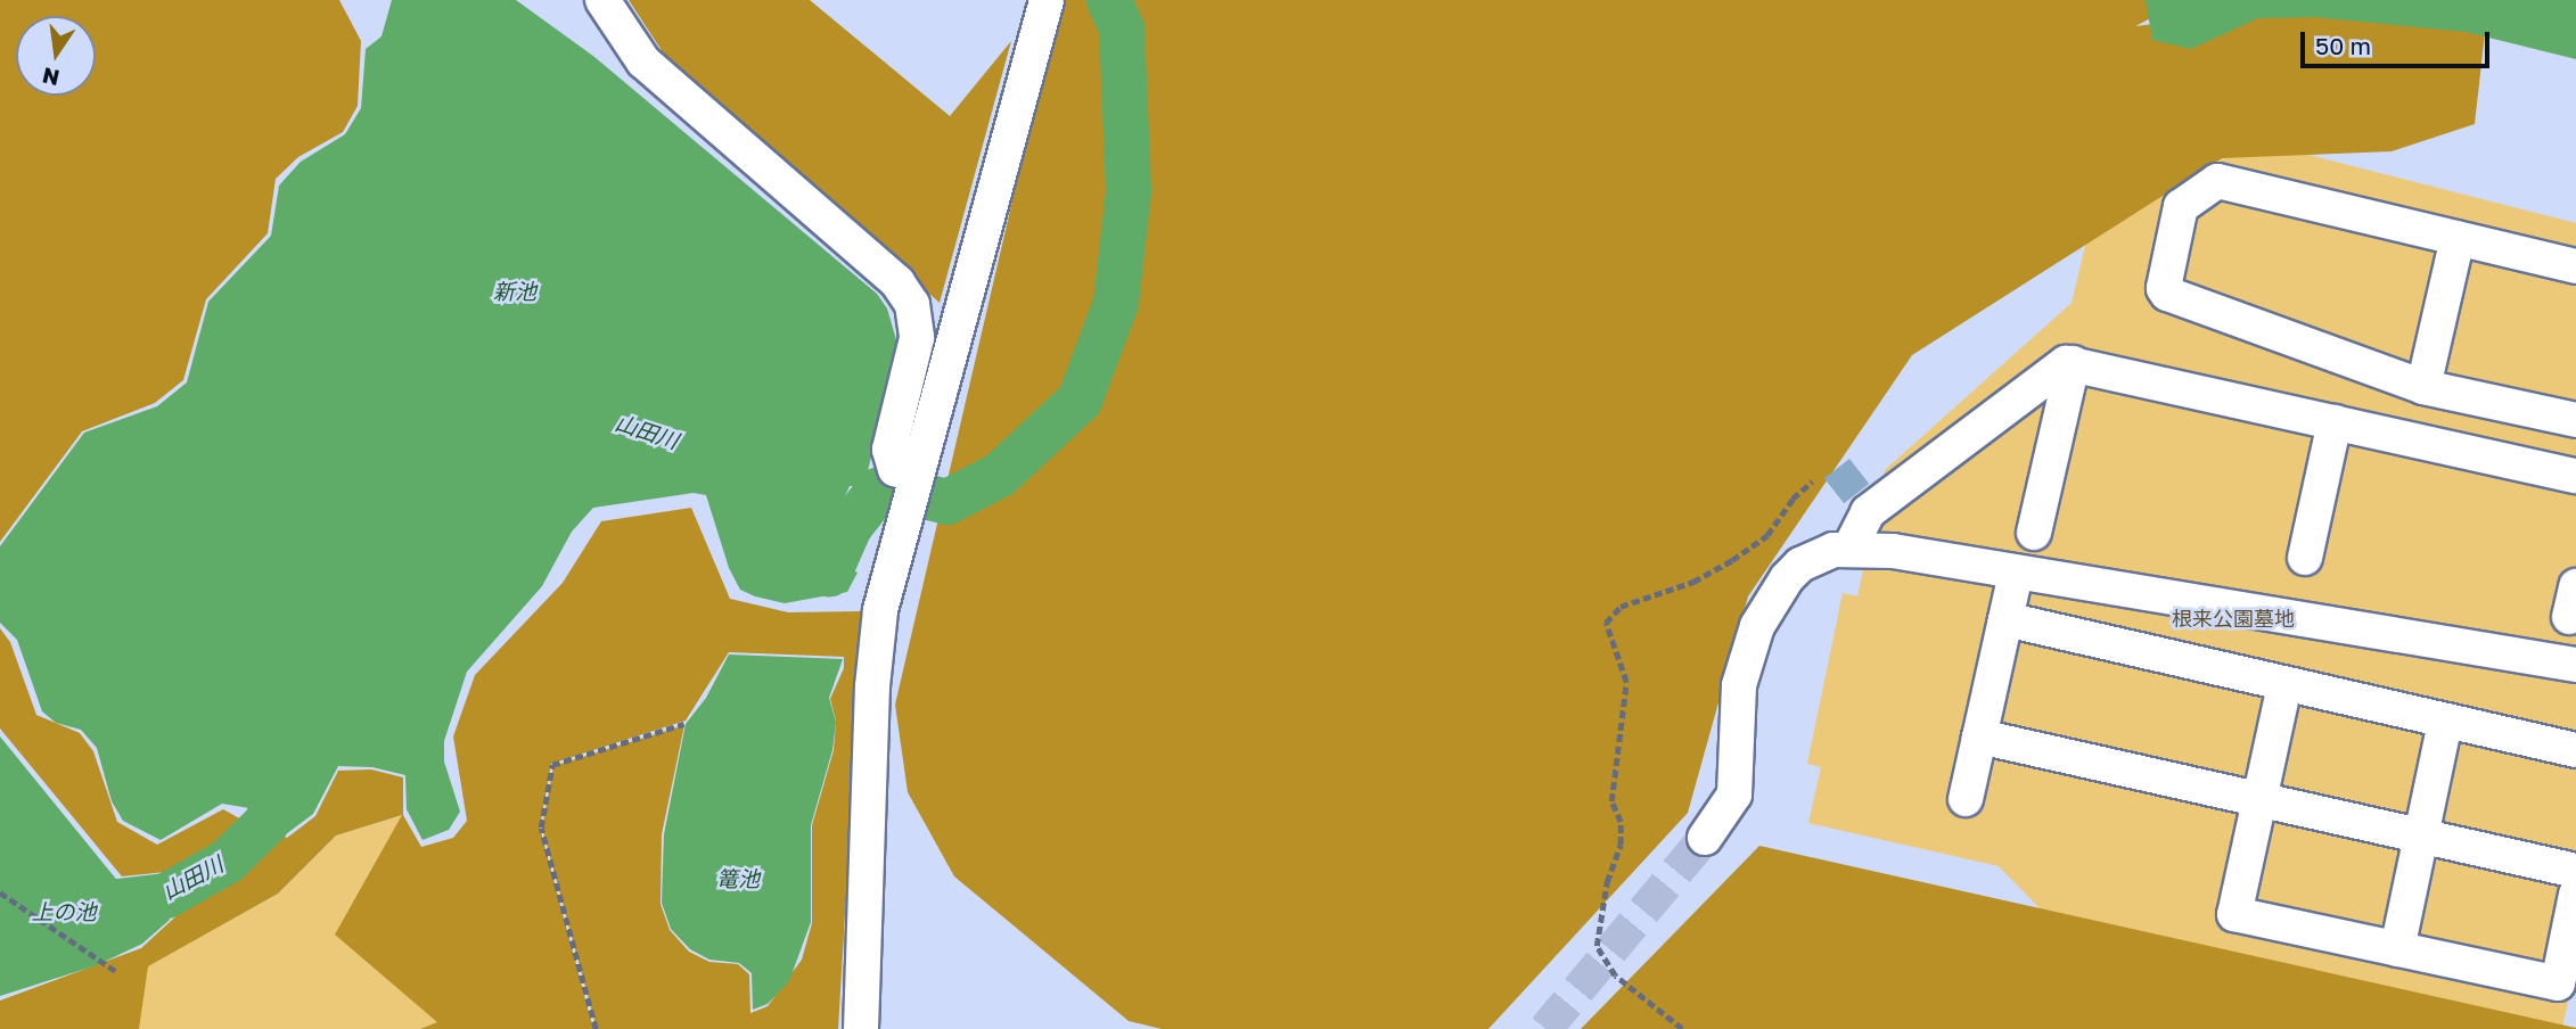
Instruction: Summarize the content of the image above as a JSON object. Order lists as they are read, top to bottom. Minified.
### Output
{"water":["新池","山田川","篭池","上の池"],"parks":["根来公園墓地"],"scale_bar":"50 m","north":"bottom"}
